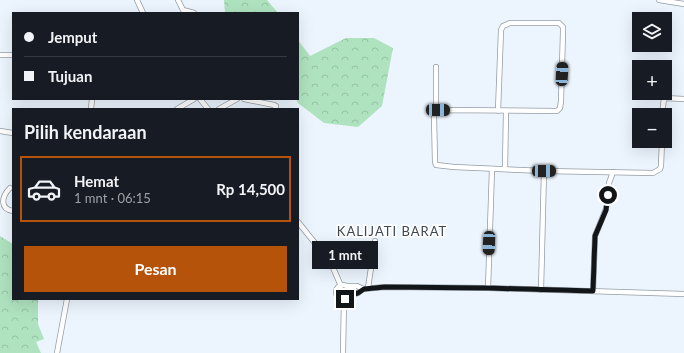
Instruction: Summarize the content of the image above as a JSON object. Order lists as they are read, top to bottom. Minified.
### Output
{"districts":["KALIJATI BARAT"],"page":{"map_buttons":["+","−"],"banner":["Jemput","Tujuan"],"heading":"Pilih kendaraan","list":[{"name":"Hemat","note":"1 mnt · 06:15","value":"Rp 14,500"}],"buttons":"Pesan","bubble":"1 mnt"}}
